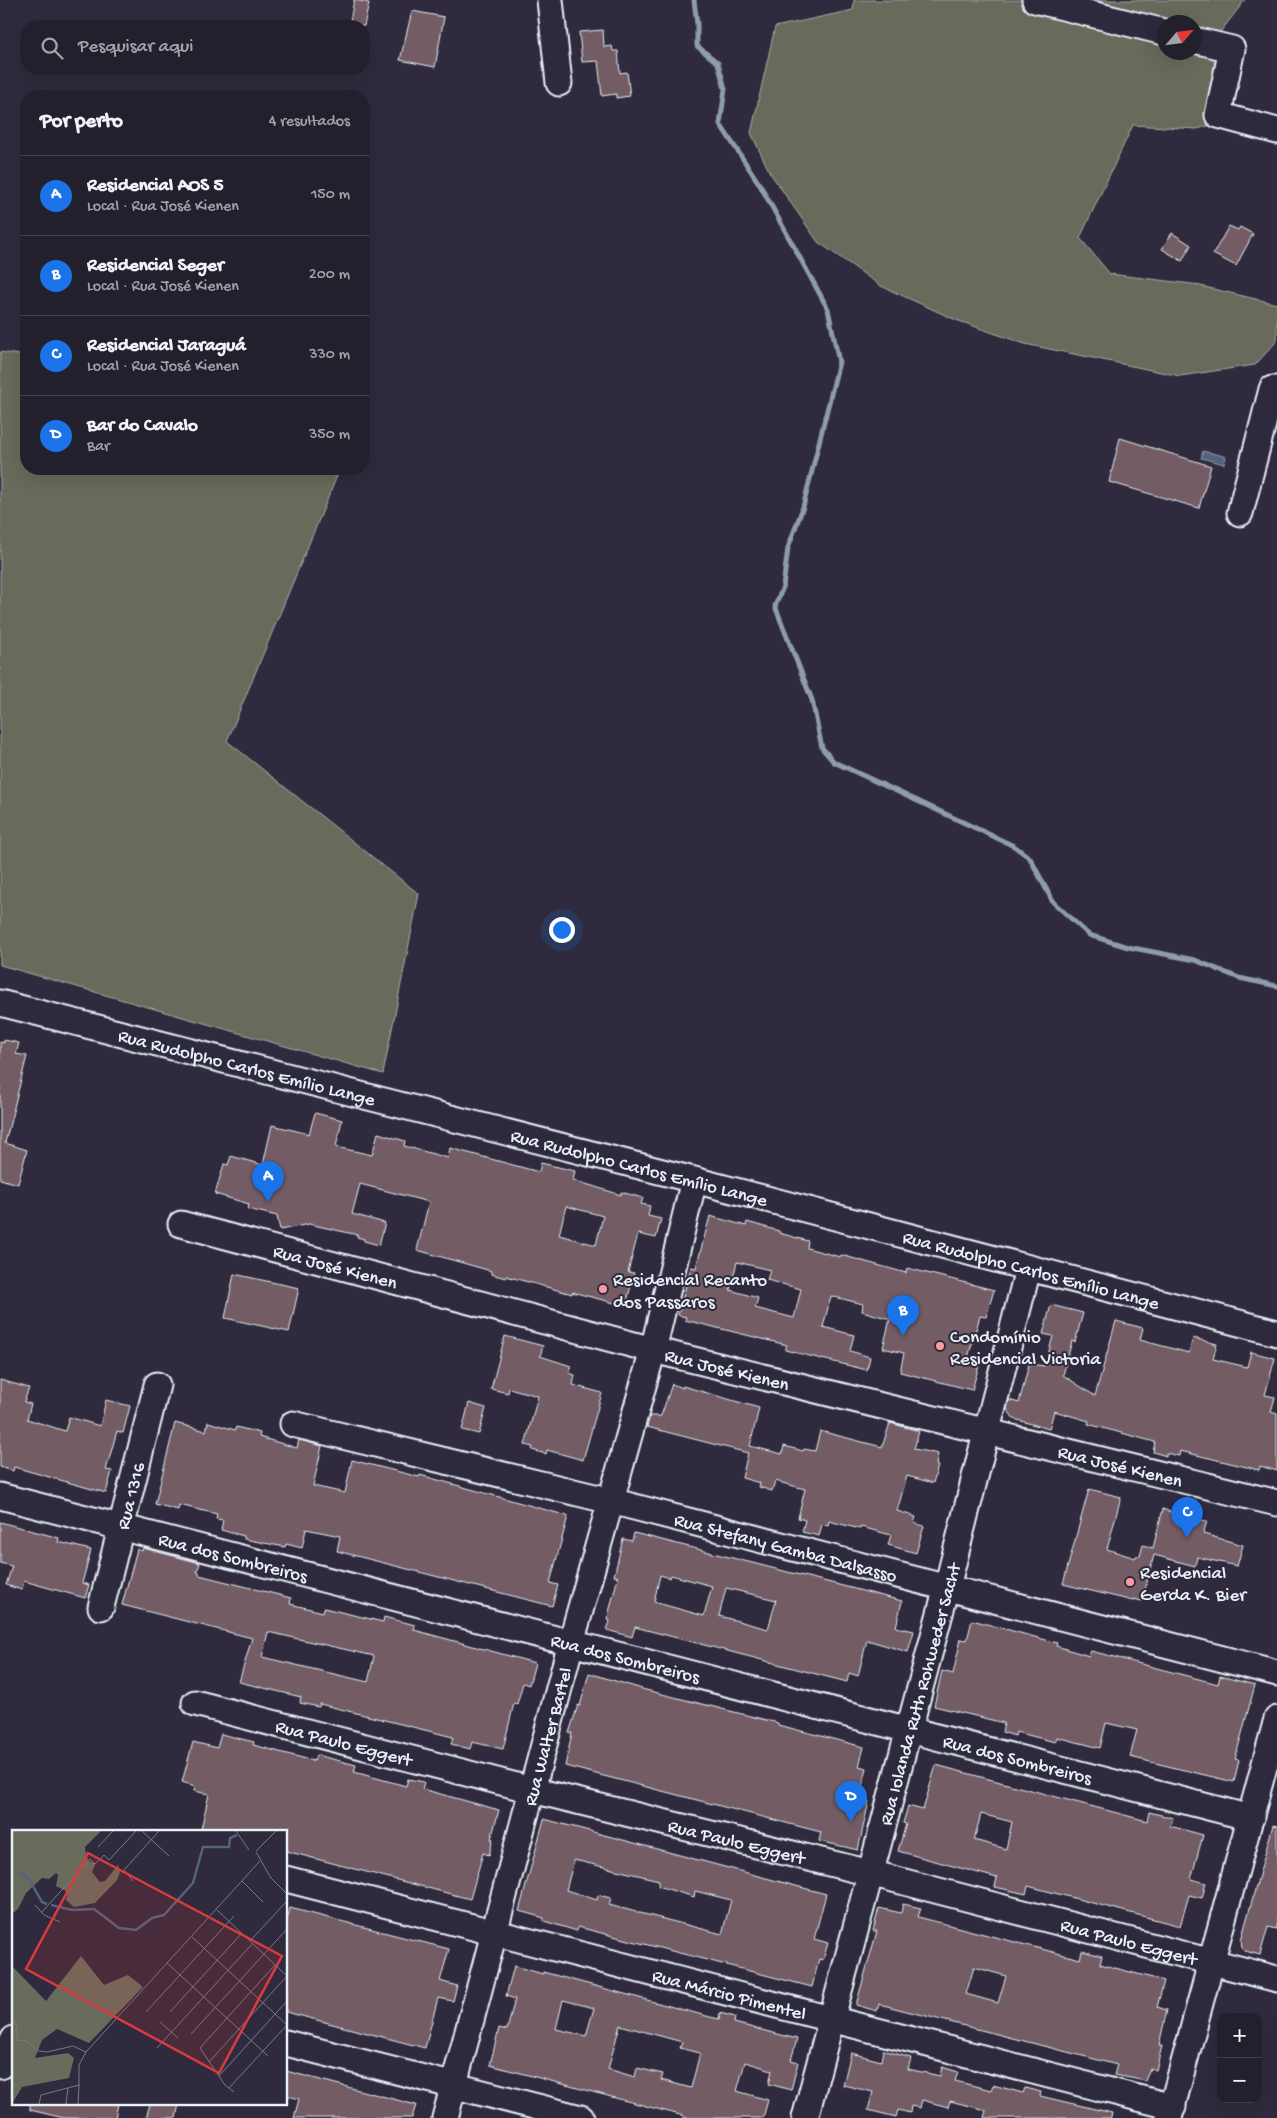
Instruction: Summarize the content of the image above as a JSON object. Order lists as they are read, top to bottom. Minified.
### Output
{"streets":{"street":["Rua Rudolpho Carlos Emílio Lange","Rua José Kienen","Rua 1316","Rua Stefany Gamba Dalsasso","Rua dos Sombreiros","Rua Iolanda Ruth Rohweder Sacht","Rua Walter Bartel","Rua Paulo Eggert","Rua Márcio Pimentel"]},"crossings":[["Rua Rudolpho Carlos Emílio Lange","Rua Iolanda Ruth Rohweder Sacht"],["Rua Rudolpho Carlos Emílio Lange","Rua Walter Bartel"],["Rua José Kienen","Rua Iolanda Ruth Rohweder Sacht"],["Rua José Kienen","Rua Walter Bartel"],["Rua 1316","Rua dos Sombreiros"],["Rua Stefany Gamba Dalsasso","Rua Iolanda Ruth Rohweder Sacht"],["Rua Stefany Gamba Dalsasso","Rua Walter Bartel"],["Rua dos Sombreiros","Rua Iolanda Ruth Rohweder Sacht"],["Rua dos Sombreiros","Rua Walter Bartel"],["Rua Iolanda Ruth Rohweder Sacht","Rua Paulo Eggert"],["Rua Iolanda Ruth Rohweder Sacht","Rua Márcio Pimentel"],["Rua Walter Bartel","Rua Paulo Eggert"],["Rua Walter Bartel","Rua Márcio Pimentel"]],"places":["Residencial Recanto dos Passaros","Condomínio Residencial Victoria","Residencial Gerda K. Bier"],"north":"top right","page":{"search":"Pesquisar aqui","heading":["Por perto","4 resultados"],"list":[{"mark":"A","name":"Residencial AOS 5","note":"Local · Rua José Kienen","value":"150 m"},{"mark":"B","name":"Residencial Seger","note":"Local · Rua José Kienen","value":"200 m"},{"mark":"C","name":"Residencial Jaraguá","note":"Local · Rua José Kienen","value":"330 m"},{"mark":"D","name":"Bar do Cavalo","note":"Bar","value":"350 m"}],"pins":["A","B","C","D"],"map_buttons":["+","−"]}}
